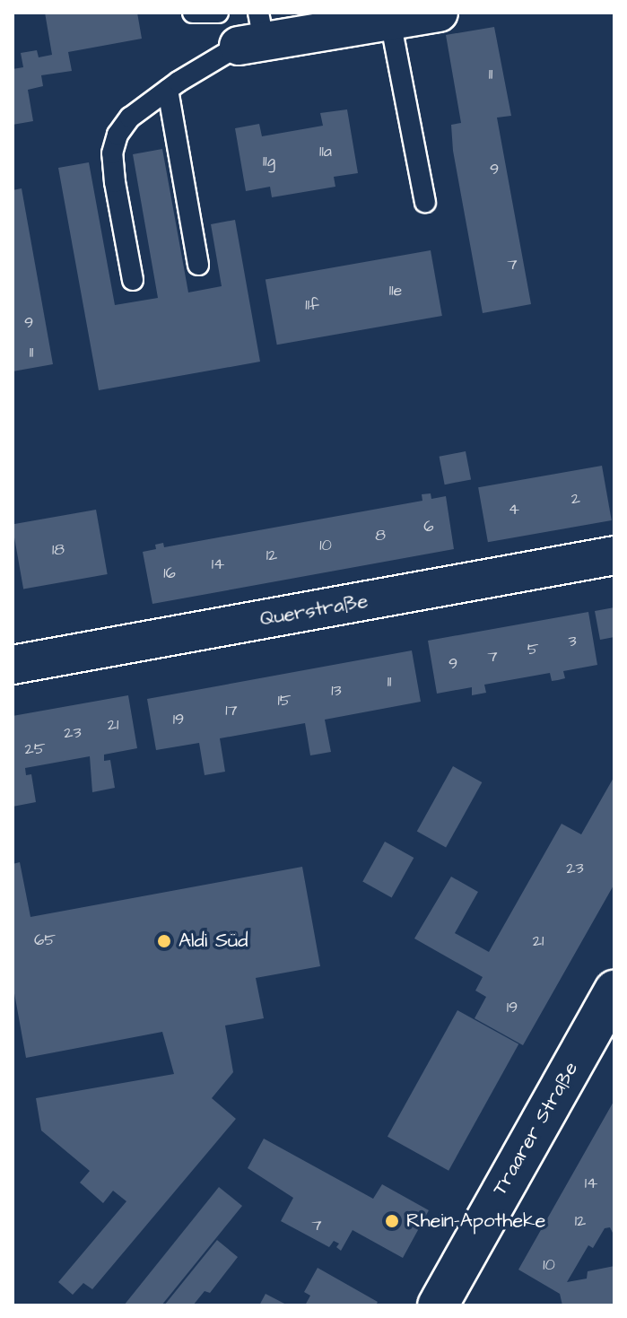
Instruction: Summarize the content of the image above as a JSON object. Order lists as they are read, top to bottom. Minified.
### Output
{"streets":{"street":["Querstraße","Traarer Straße"]},"places":["Aldi Süd","Rhein-Apotheke"],"house_numbers":["11","11a","11g","9","7","11e","11f","9","11","2","4","6","8","10","18","12","14","16","3","5","7","9","11","13","15","17","19","21","23","25","23","65","21","19","14","12","7","10"]}
